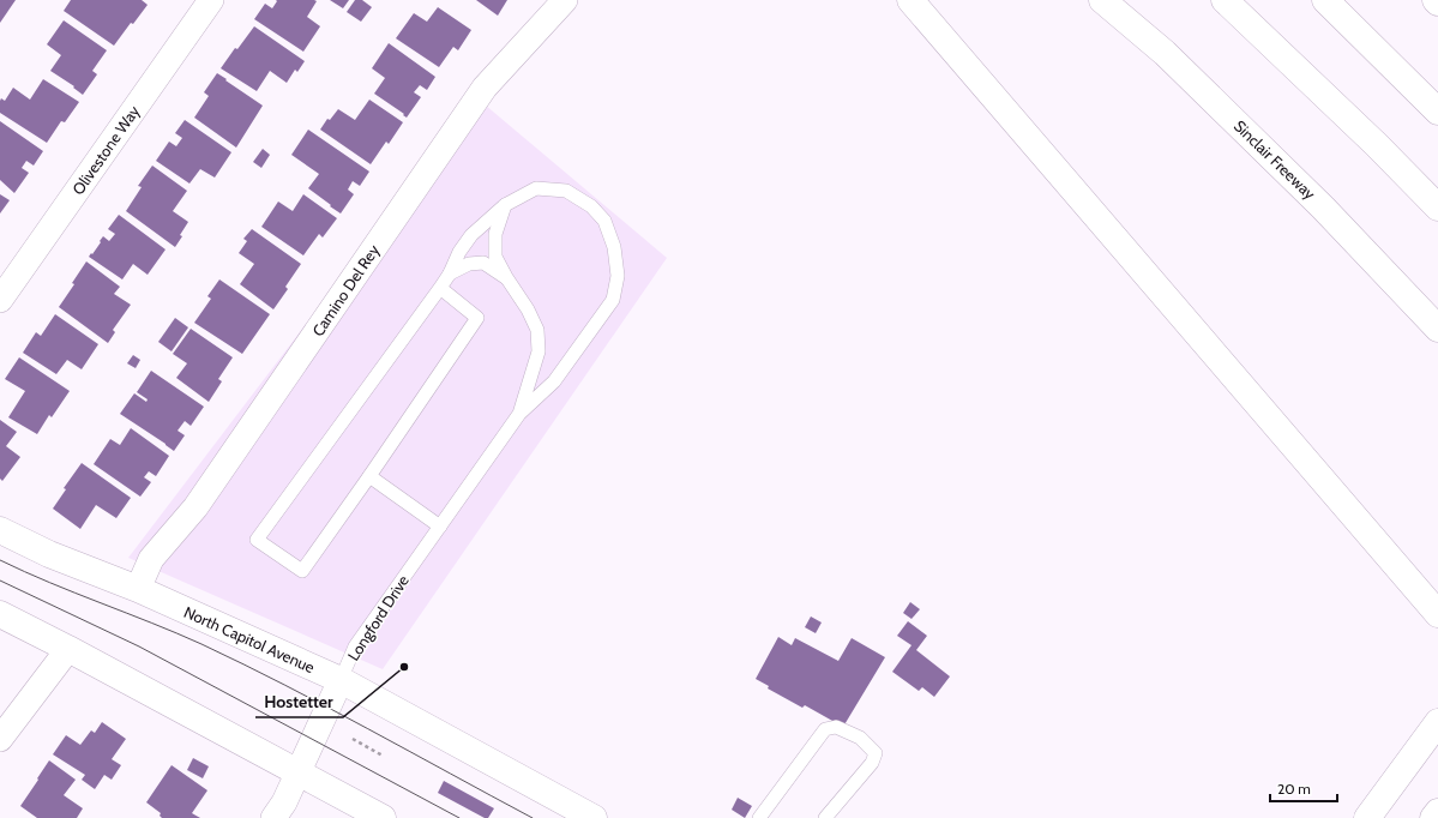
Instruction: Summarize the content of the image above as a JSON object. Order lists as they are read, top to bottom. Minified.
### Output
{"streets":{"main road":["Sinclair Freeway","North Capitol Avenue"],"street":["Olivestone Way","Camino Del Rey","Longford Drive"]},"crossings":[["Camino Del Rey","North Capitol Avenue"],["Longford Drive","North Capitol Avenue"]],"places":["Hostetter"],"scale_bar":"20 m"}
